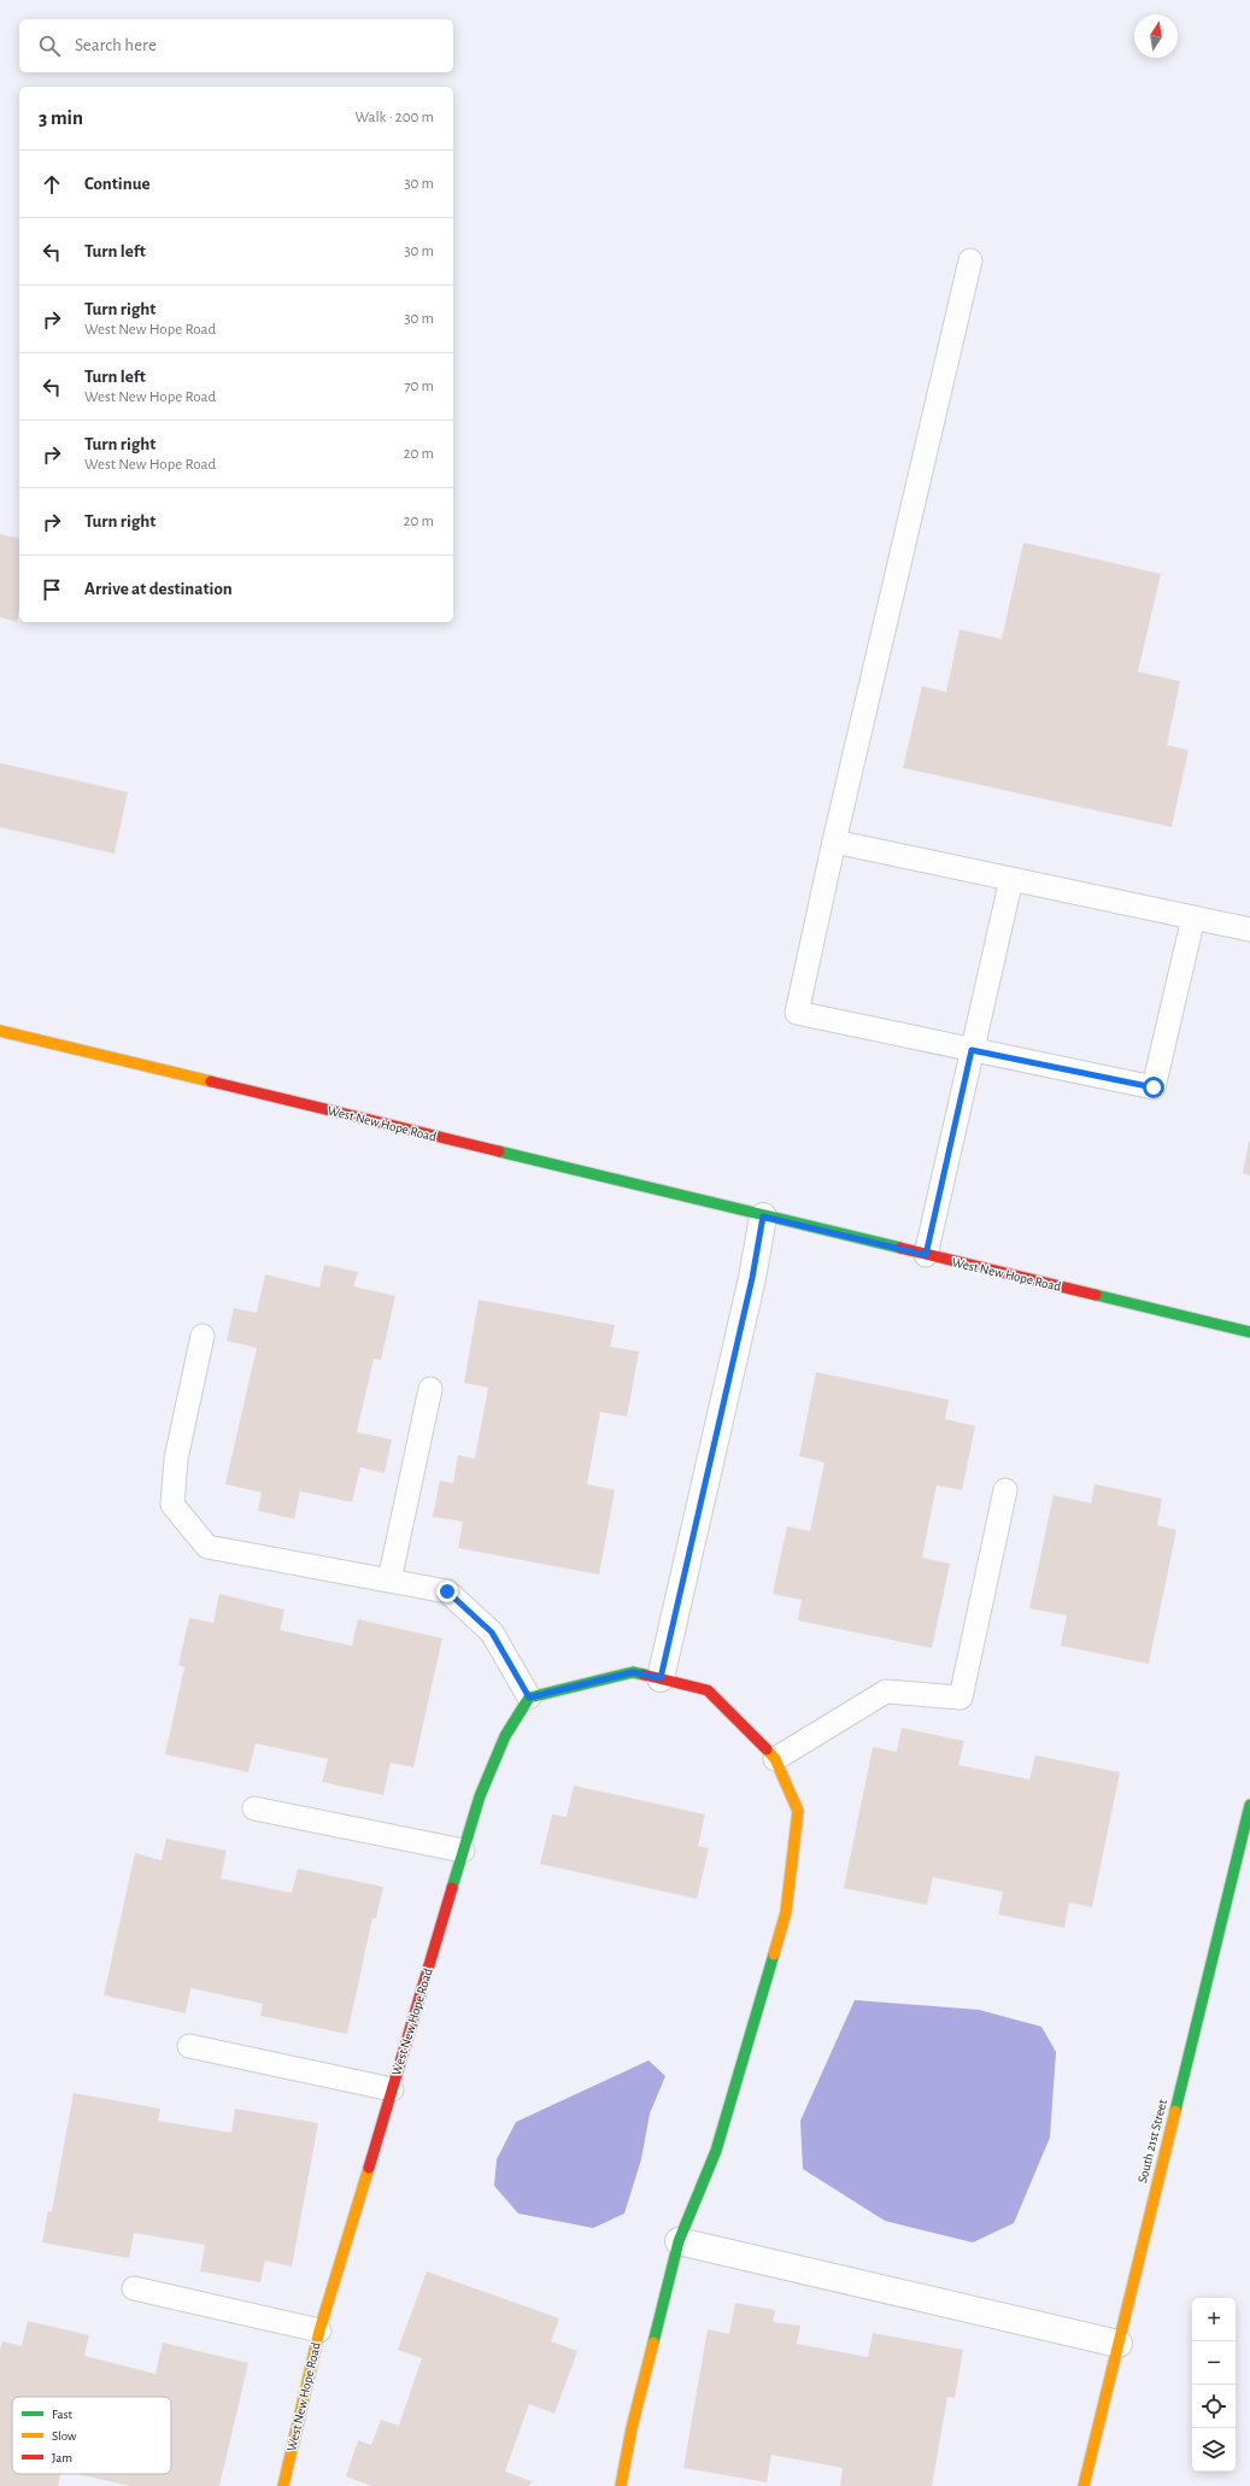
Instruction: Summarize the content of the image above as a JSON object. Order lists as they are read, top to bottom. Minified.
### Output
{"streets":{"street":["West New Hope Road","South 21st Street"]},"legend":["Fast","Slow","Jam"],"north":"top","page":{"search":"Search here","heading":["3 min","Walk · 200 m"],"list":[["Continue","30 m"],["Turn left","30 m"],["Turn right","West New Hope Road","30 m"],["Turn left","West New Hope Road","70 m"],["Turn right","West New Hope Road","20 m"],["Turn right","20 m"],"Arrive at destination"],"map_buttons":["+","−"]}}
